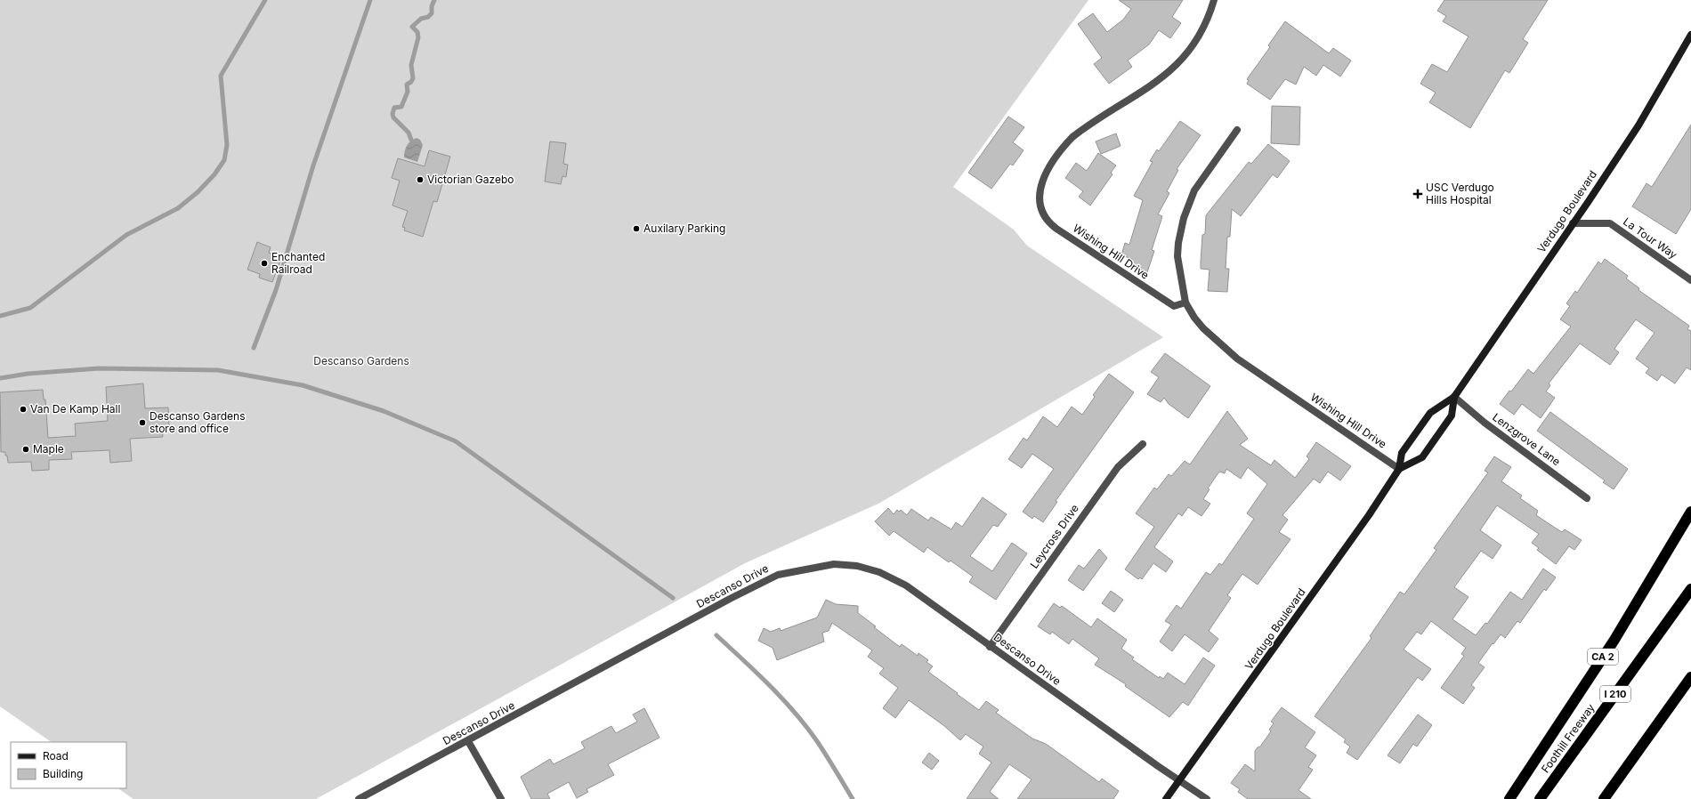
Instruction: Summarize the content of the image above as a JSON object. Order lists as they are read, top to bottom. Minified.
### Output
{"streets":{"highway":["CA 2","I 210","Foothill Freeway"],"main road":["Verdugo Boulevard"],"street":["La Tour Way","Wishing Hill Drive","Lenzgrove Lane","Leycross Drive","Descanso Drive"]},"crossings":[["Verdugo Boulevard","La Tour Way"],["Verdugo Boulevard","Wishing Hill Drive"],["Verdugo Boulevard","Lenzgrove Lane"],["Verdugo Boulevard","Descanso Drive"],["Leycross Drive","Descanso Drive"]],"parks":["Descanso Gardens"],"places":{"other":["Victorian Gazebo","Auxilary Parking","Enchanted Railroad","Van De Kamp Hall","Descanso Gardens store and office","Maple"],"health":["USC Verdugo Hills Hospital"]},"legend":["Road","Building"]}
